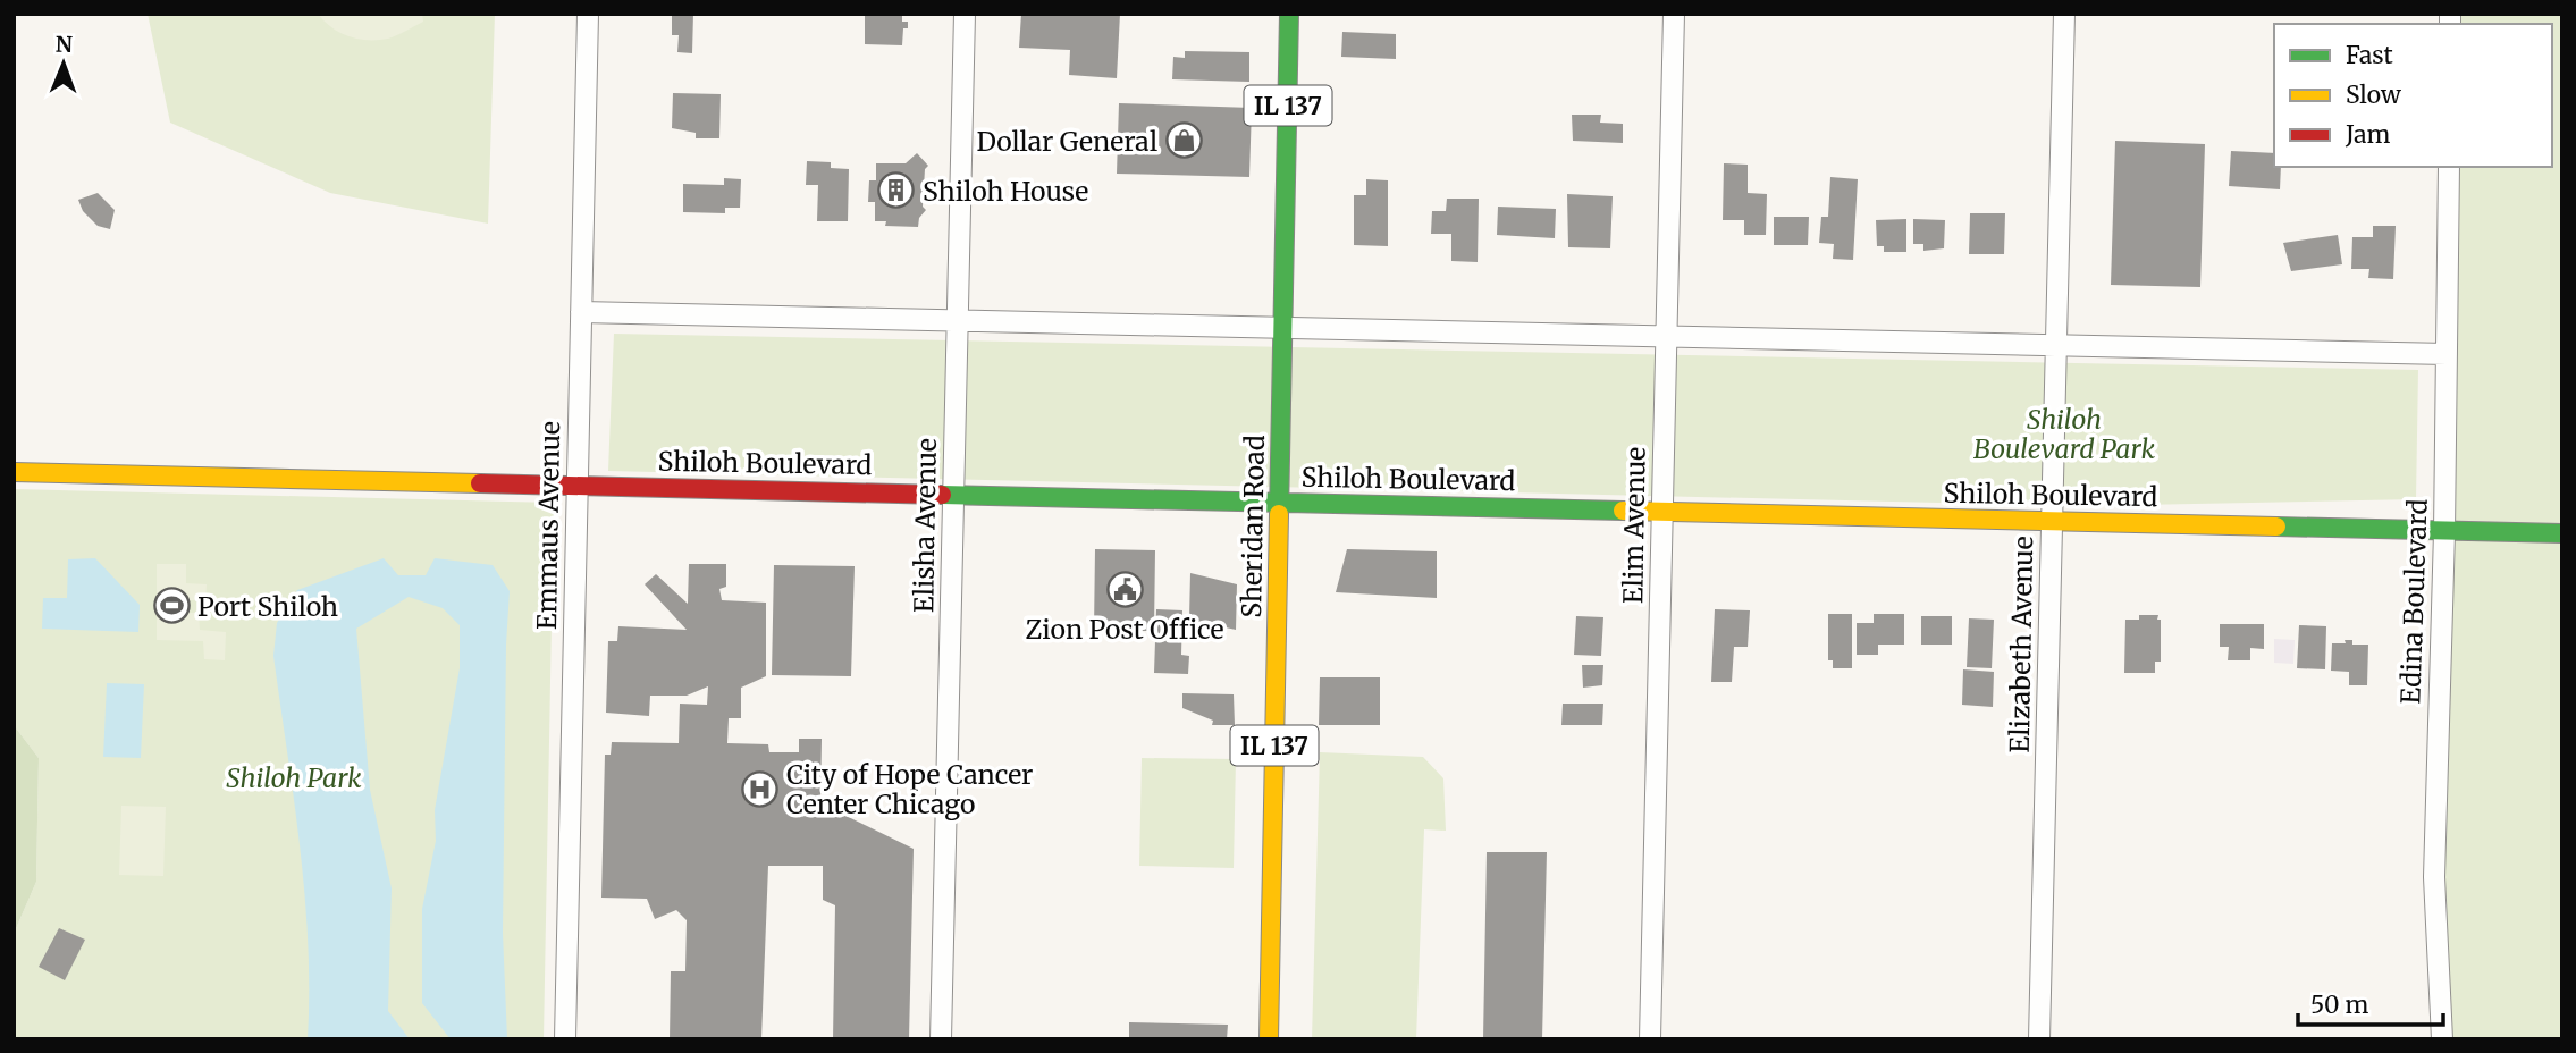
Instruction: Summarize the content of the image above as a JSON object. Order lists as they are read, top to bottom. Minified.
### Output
{"streets":{"street":["IL 137","Shiloh Boulevard","Emmaus Avenue","Elisha Avenue","Elim Avenue","Sheridan Road","Edina Boulevard","Elizabeth Avenue"]},"crossings":[["Shiloh Boulevard","Emmaus Avenue"],["Shiloh Boulevard","Elisha Avenue"],["Shiloh Boulevard","Elim Avenue"],["Shiloh Boulevard","Sheridan Road"],["Shiloh Boulevard","Edina Boulevard"],["Shiloh Boulevard","Elizabeth Avenue"]],"parks":["Shiloh Boulevard Park","Shiloh Park"],"places":{"shop":["Dollar General"],"building":["Shiloh House"],"public building":["Zion Post Office"],"sports":["Port Shiloh"],"hospital":["City of Hope Cancer Center Chicago"]},"legend":["Fast","Slow","Jam"],"scale_bar":"50 m","north":"top"}
